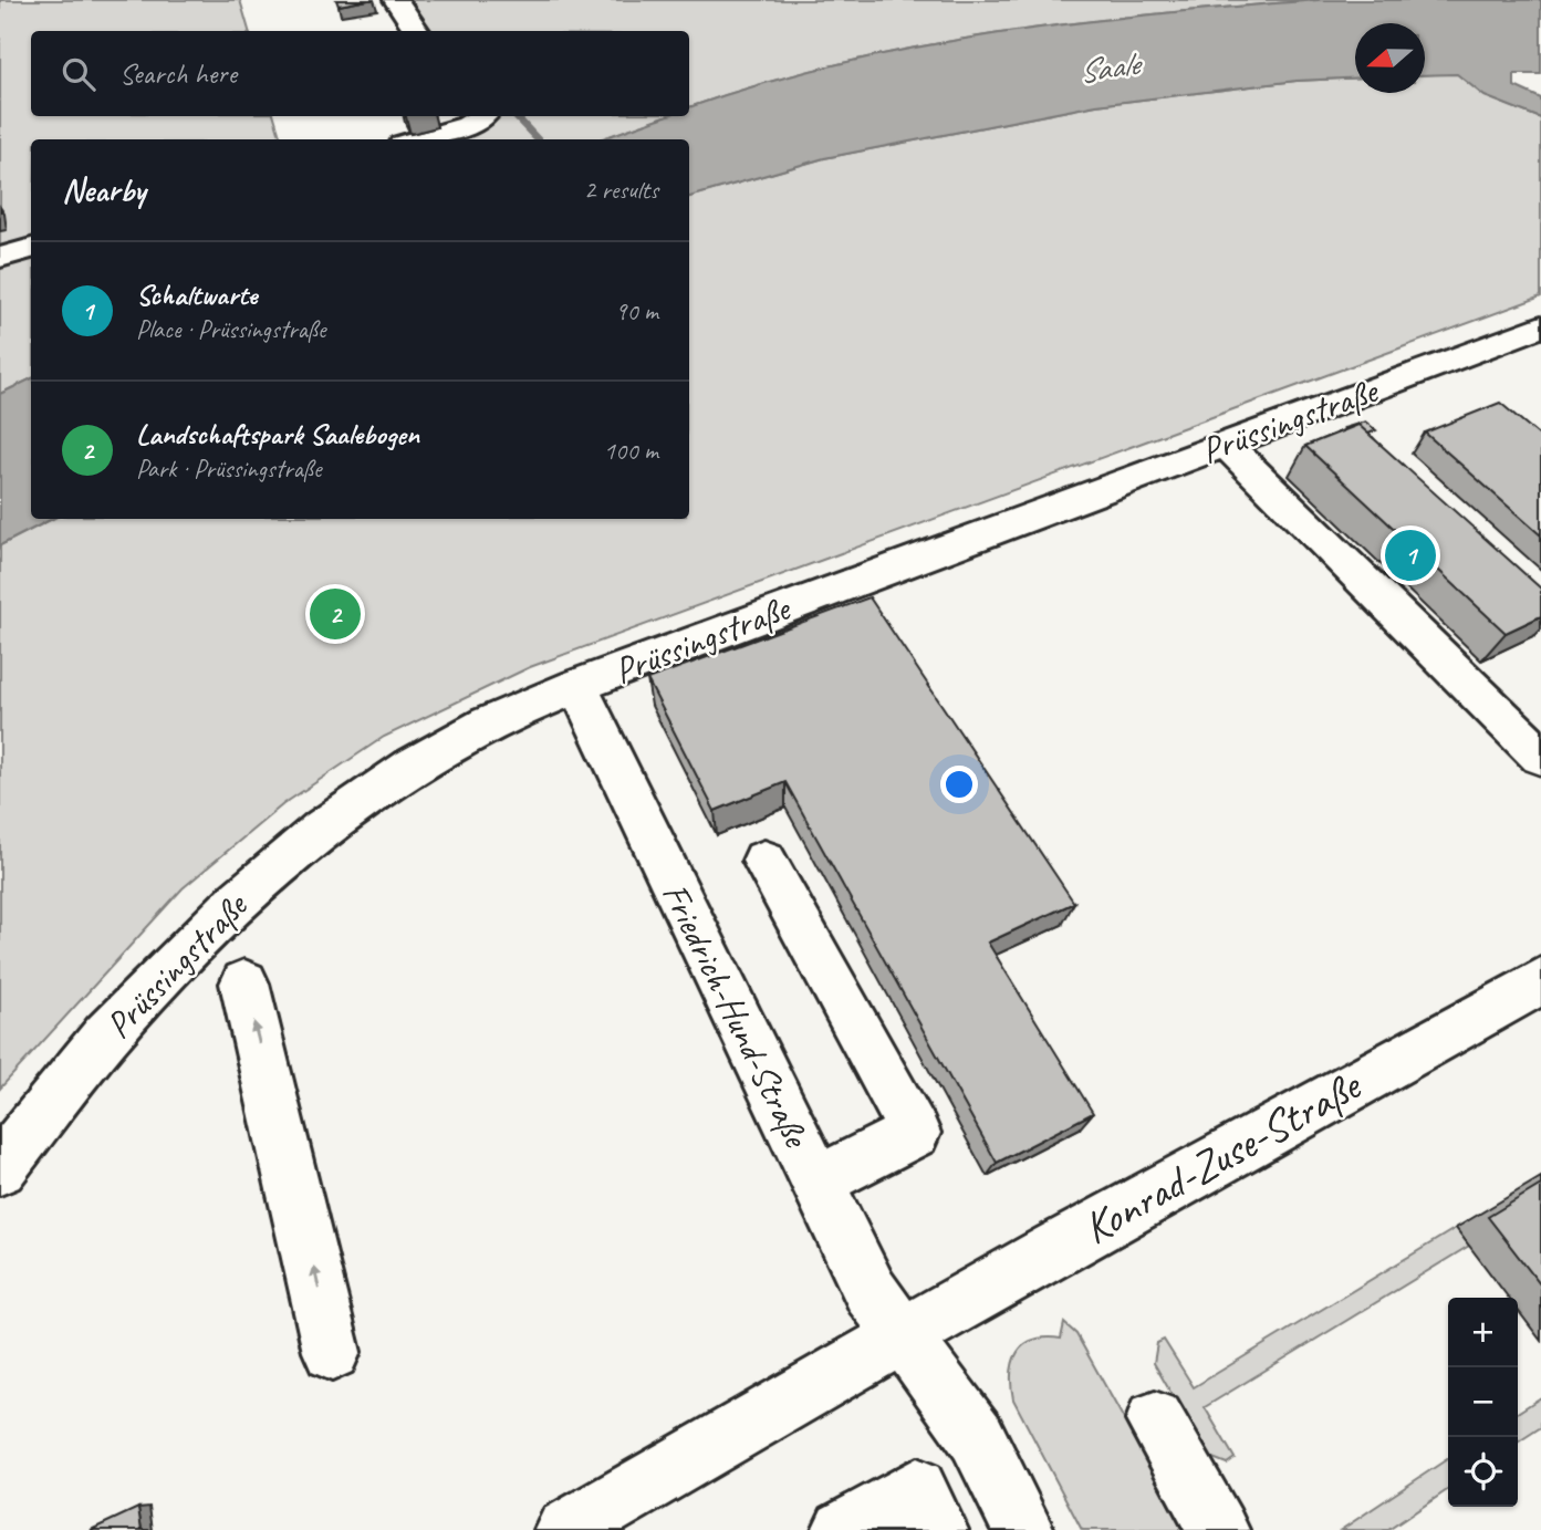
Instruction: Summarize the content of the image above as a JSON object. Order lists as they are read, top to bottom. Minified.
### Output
{"streets":{"street":["Prüssingstraße","Friedrich-Hund-Straße","Konrad-Zuse-Straße"]},"crossings":[["Prüssingstraße","Friedrich-Hund-Straße"],["Friedrich-Hund-Straße","Konrad-Zuse-Straße"]],"water":["Saale"],"north":"left","page":{"search":"Search here","heading":["Nearby","2 results"],"list":[{"mark":"1","name":"Schaltwarte","note":"Place · Prüssingstraße","value":"90 m"},{"mark":"2","name":"Landschaftspark Saalebogen","note":"Park · Prüssingstraße","value":"100 m"}],"pins":["1","2"],"map_buttons":["+","−"]}}
